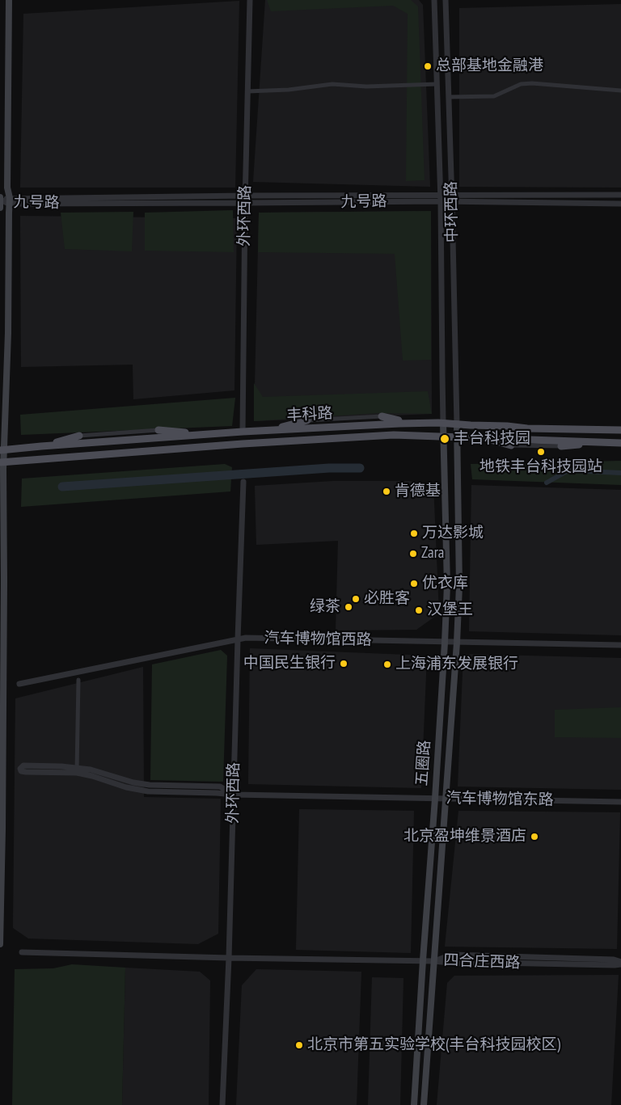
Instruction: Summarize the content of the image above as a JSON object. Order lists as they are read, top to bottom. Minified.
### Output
{"streets":{"main road":["丰科路","五圈路"],"street":["九号路","中环西路","外环西路","汽车博物馆西路","汽车博物馆东路","四合庄西路"]},"crossings":[["九号路","中环西路"],["九号路","外环西路"],["中环西路","丰科路"],["中环西路","五圈路"],["外环西路","丰科路"],["外环西路","汽车博物馆西路"],["外环西路","汽车博物馆东路"],["外环西路","四合庄西路"],["丰科路","五圈路"],["汽车博物馆西路","五圈路"],["五圈路","汽车博物馆东路"],["五圈路","四合庄西路"]],"places":["总部基地金融港","丰台科技园","地铁丰台科技园站","肯德基","万达影城","Zara","优衣库","必胜客","绿茶","汉堡王","中国民生银行","上海浦东发展银行","北京盈坤维景酒店","北京市第五实验学校(丰台科技园校区)"]}
